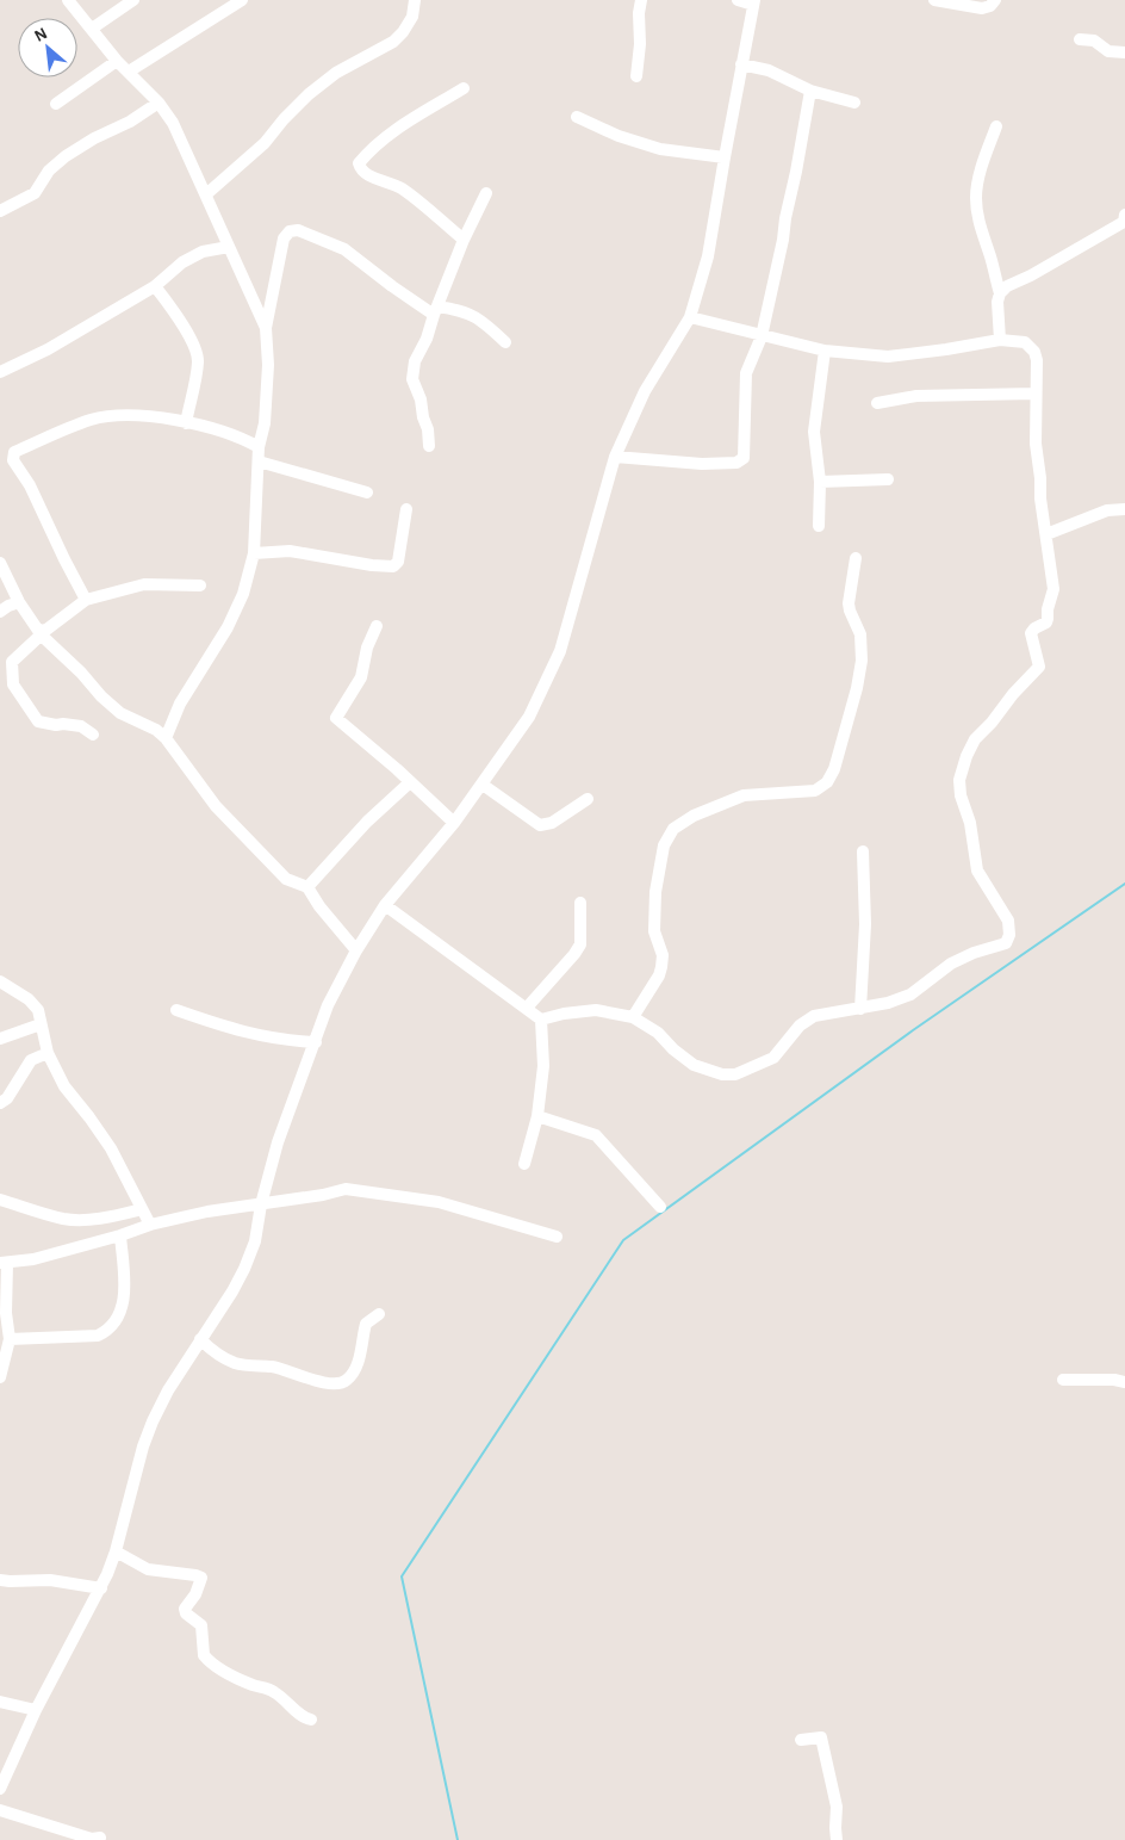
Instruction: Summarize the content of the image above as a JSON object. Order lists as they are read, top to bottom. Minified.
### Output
{"north":"top left"}
